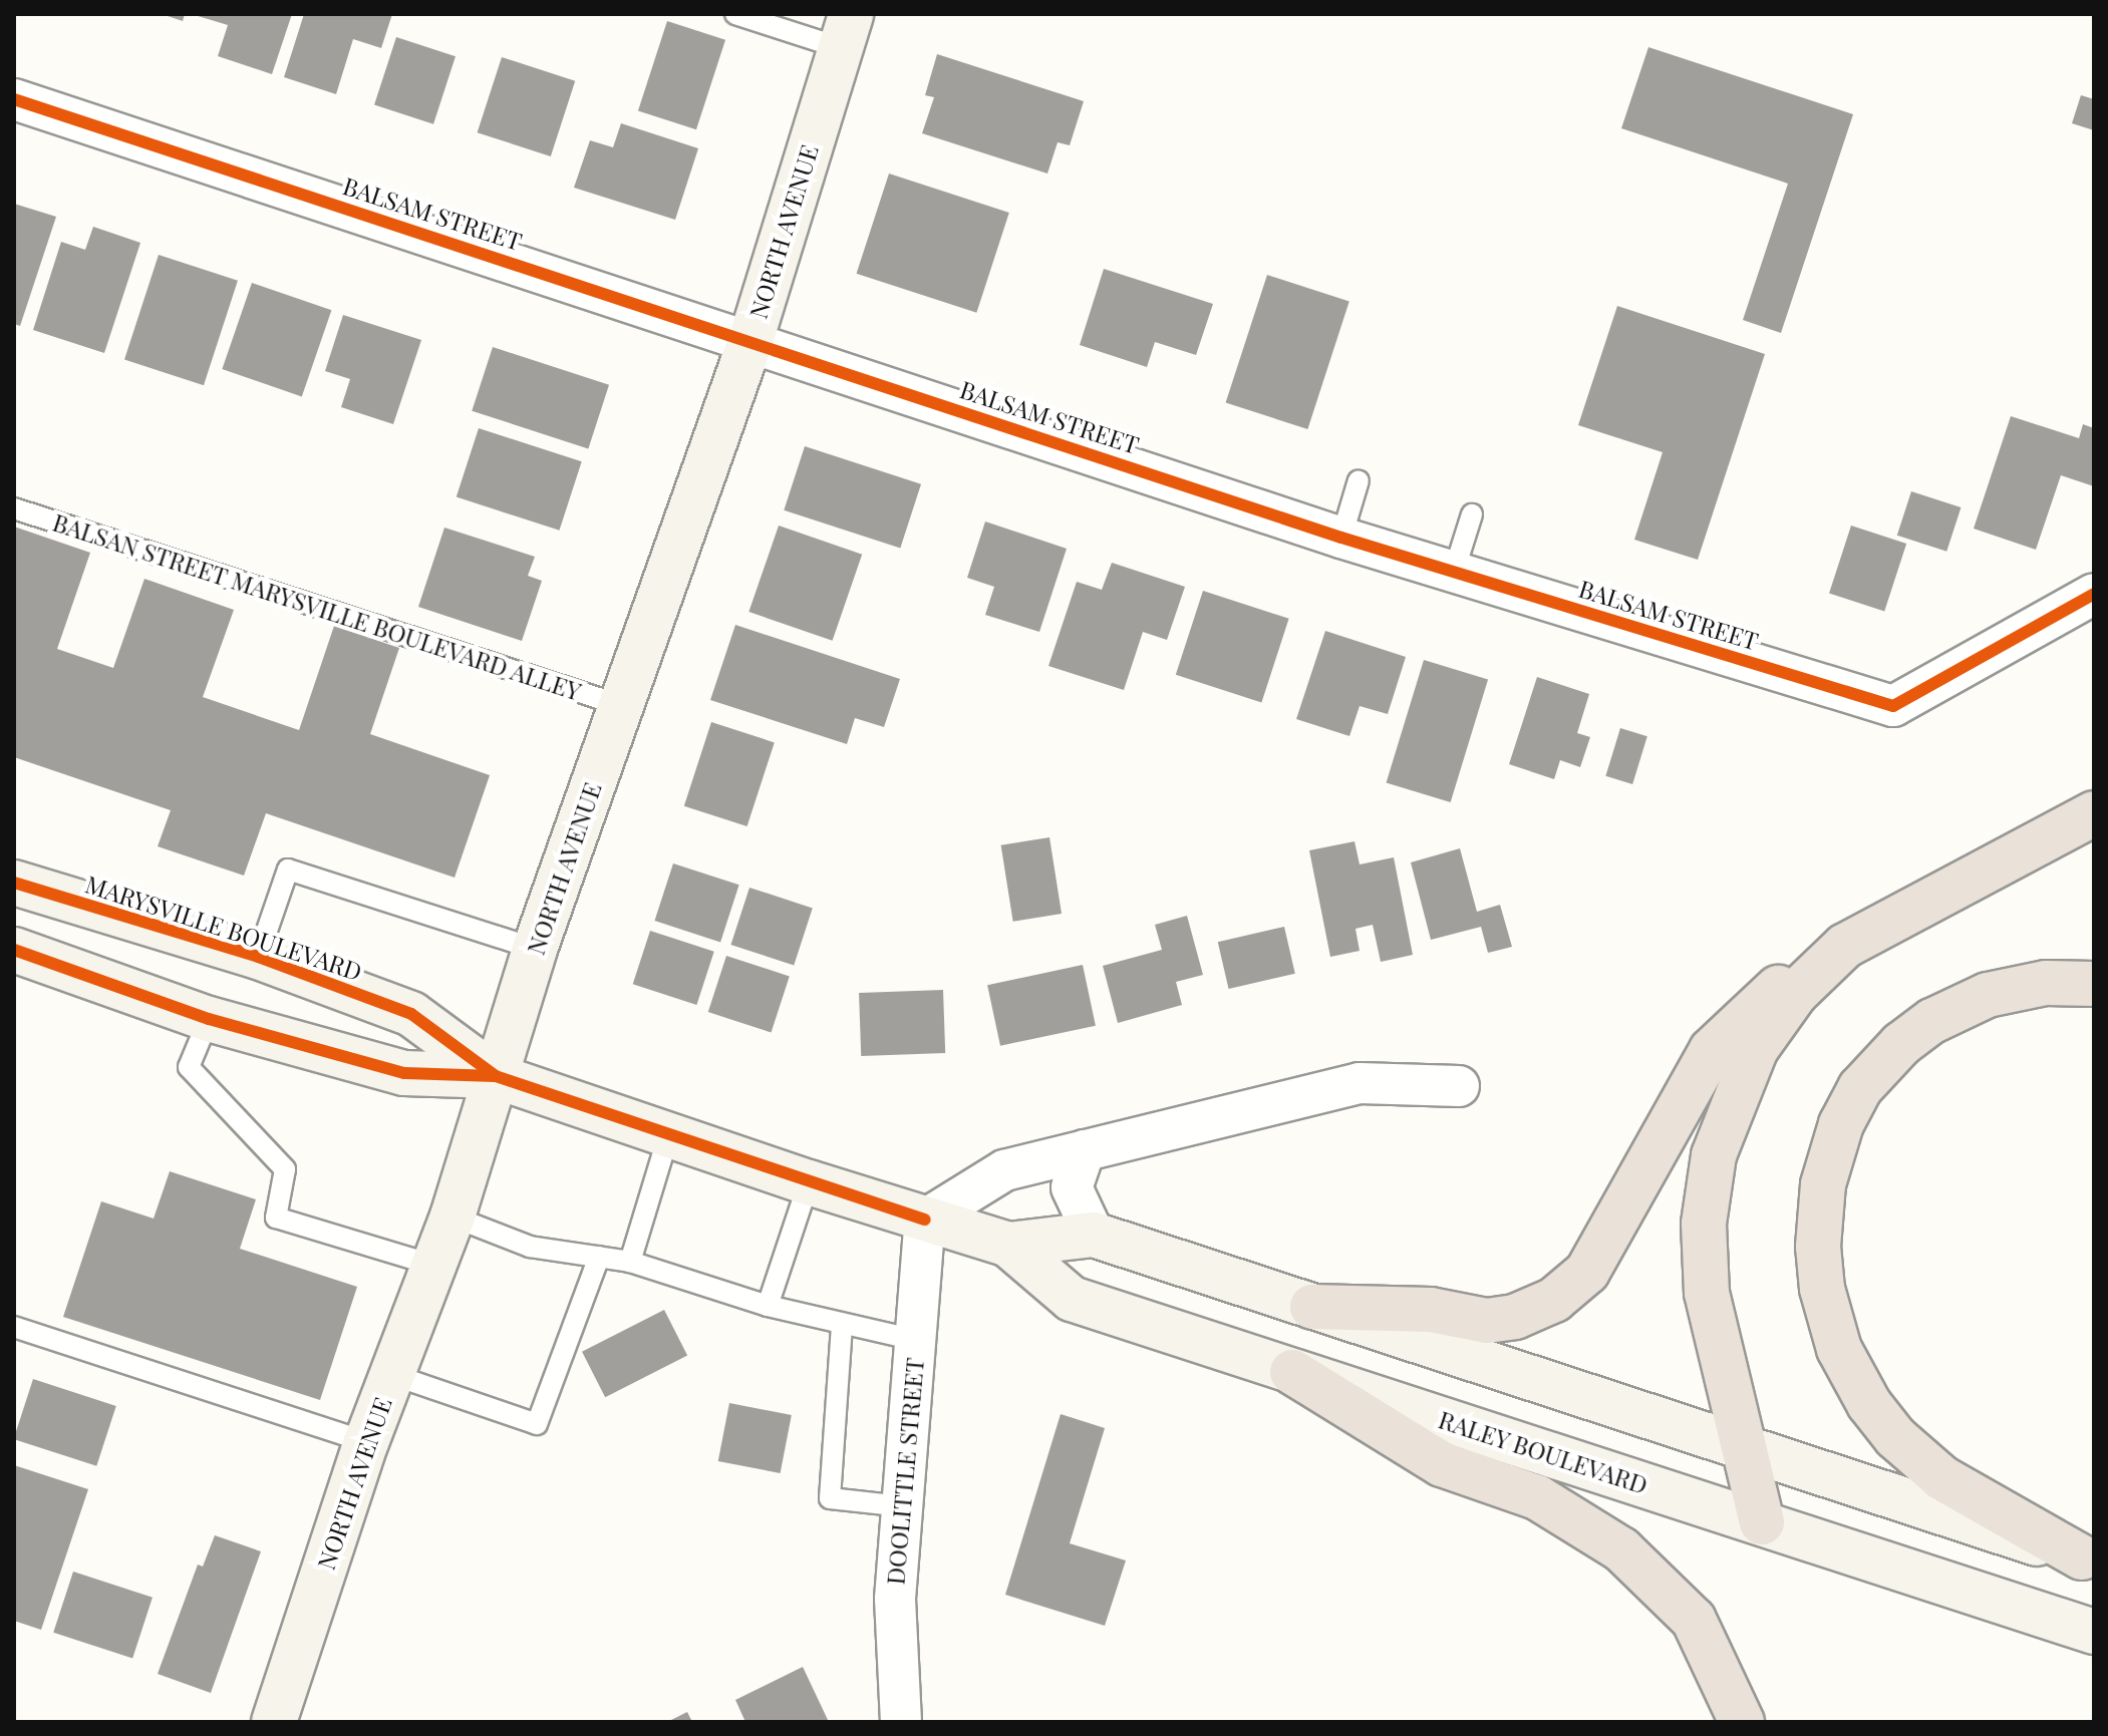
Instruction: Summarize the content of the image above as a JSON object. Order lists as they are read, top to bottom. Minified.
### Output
{"streets":{"main road":["NORTH AVENUE","MARYSVILLE BOULEVARD","RALEY BOULEVARD"],"street":["BALSAM STREET","DOOLITTLE STREET"],"lane":["BALSAN STREET MARYSVILLE BOULEVARD ALLEY"]},"crossings":[["BALSAM STREET","NORTH AVENUE"],["NORTH AVENUE","BALSAN STREET MARYSVILLE BOULEVARD ALLEY"],["NORTH AVENUE","MARYSVILLE BOULEVARD"],["MARYSVILLE BOULEVARD","RALEY BOULEVARD"],["MARYSVILLE BOULEVARD","DOOLITTLE STREET"],["RALEY BOULEVARD","DOOLITTLE STREET"]]}
